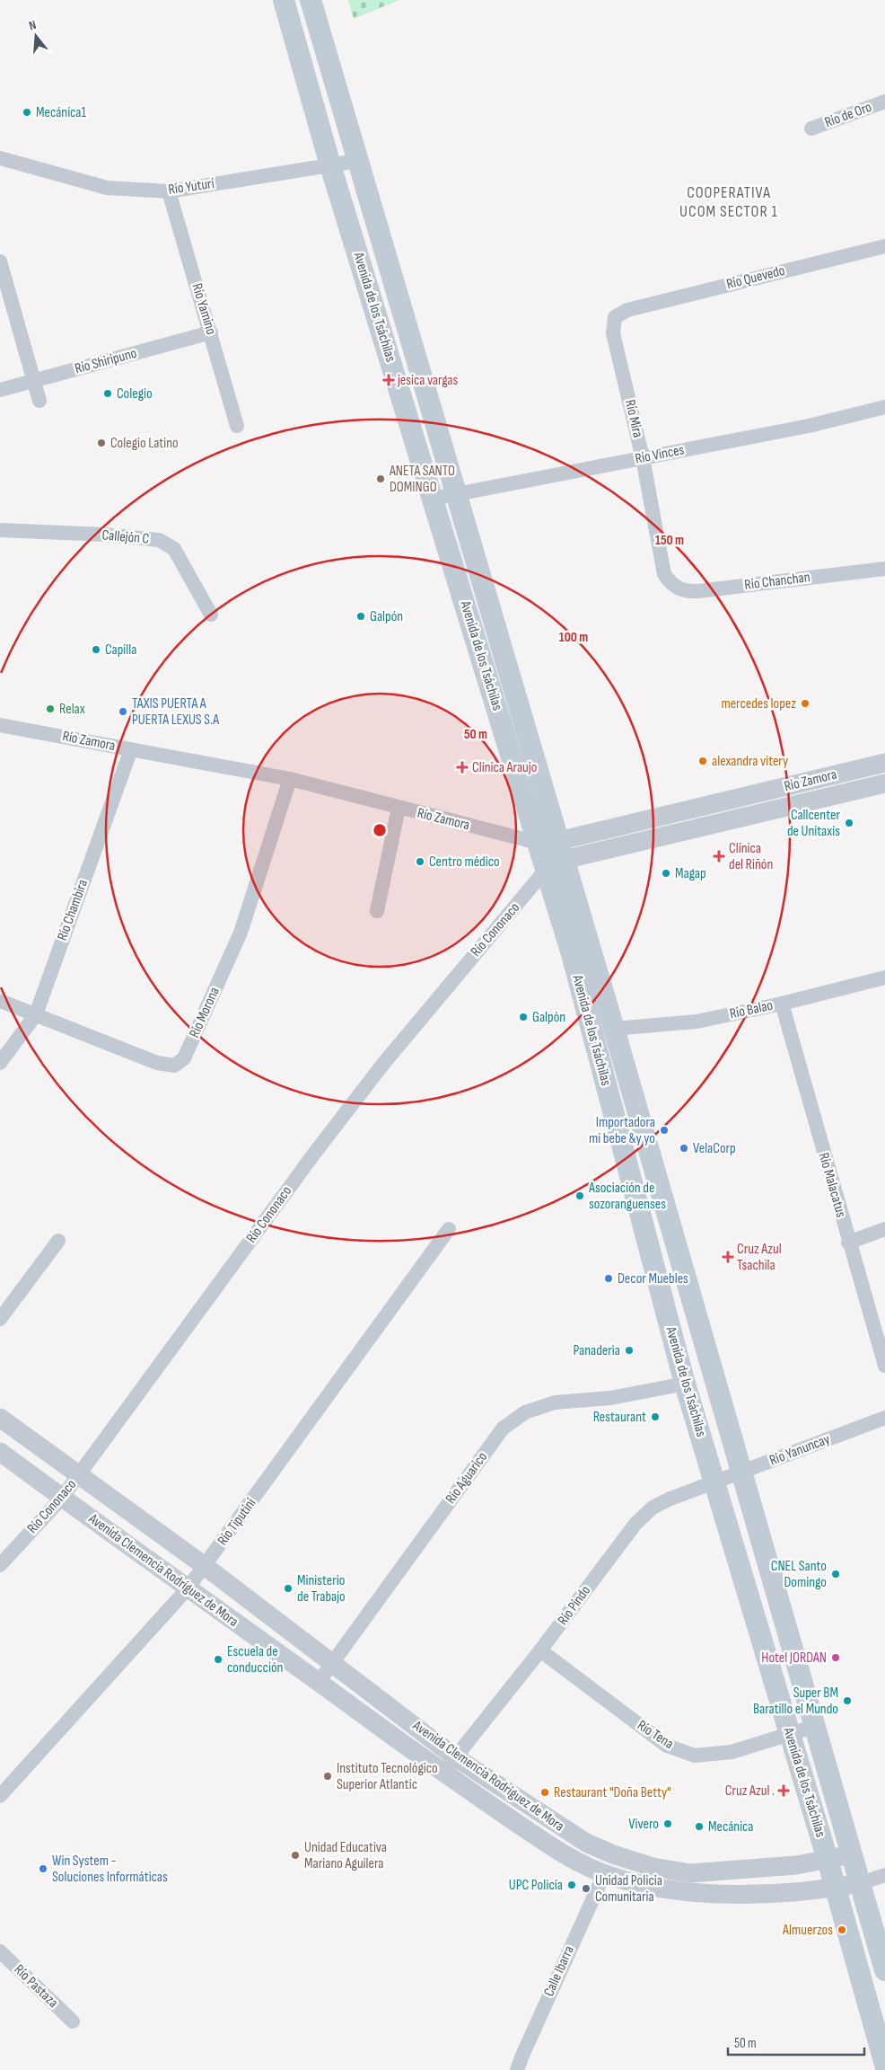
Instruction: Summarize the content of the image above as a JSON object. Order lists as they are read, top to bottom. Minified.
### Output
{"streets":{"main road":["Avenida de los Tsáchilas"],"street":["Río de Oro","Río Yuturí","Río Quevedo","Río Yamino","Río Shiripuno","Río Mira","Río Vinces","Callejón C","Río Chanchan","Río Zamora","Río Chambira","Río Cononaco","Río Balao","Río Morona","Río Malacatus","Río Yanuncay","Río Aguarico","Río Tiputini","Avenida Clemencia Rodríguez de Mora","Río Pindo","Río Tena","Calle Ibarra","Río Pastaza"]},"crossings":[["Río Yuturí","Avenida de los Tsáchilas"],["Río Yuturí","Río Yamino"],["Río Quevedo","Río Mira"],["Avenida de los Tsáchilas","Río Vinces"],["Avenida de los Tsáchilas","Río Zamora"],["Avenida de los Tsáchilas","Río Cononaco"],["Avenida de los Tsáchilas","Río Balao"],["Avenida de los Tsáchilas","Río Yanuncay"],["Avenida de los Tsáchilas","Río Aguarico"],["Avenida de los Tsáchilas","Avenida Clemencia Rodríguez de Mora"],["Avenida de los Tsáchilas","Río Pindo"],["Avenida de los Tsáchilas","Río Tena"],["Río Yamino","Río Shiripuno"],["Río Mira","Río Vinces"],["Río Mira","Río Chanchan"],["Río Zamora","Río Chambira"],["Río Zamora","Río Morona"],["Río Chambira","Río Morona"],["Río Cononaco","Avenida Clemencia Rodríguez de Mora"],["Río Balao","Río Malacatus"],["Río Yanuncay","Río Pindo"],["Río Aguarico","Avenida Clemencia Rodríguez de Mora"],["Río Tiputini","Avenida Clemencia Rodríguez de Mora"],["Avenida Clemencia Rodríguez de Mora","Río Pindo"],["Avenida Clemencia Rodríguez de Mora","Calle Ibarra"],["Río Pindo","Río Tena"]],"districts":["COOPERATIVA UCOM SECTOR 1"],"places":{"other":["Mecánica1","Colegio","Colegio Latino","ANETA SANTO DOMINGO","Galpón","Capilla","mercedes lopez","Relax","TAXIS PUERTA A PUERTA LEXUS S.A","alexandra vitery","Callcenter de Unitaxis","Centro médico","Magap","Galpòn","Importadora mi bebe &y yo","VelaCorp","Asociación de sozoranguenses","Decor Muebles","Panaderìa","Restaurant","CNEL Santo Domingo","Ministerio de Trabajo","Hotel JORDAN","Escuela de conducción","Super BM Baratillo el Mundo","Instituto Tecnológico Superior Atlantic","Restaurant \"Doña Betty\"","Vivero","Mecánica","Unidad Educativa Mariano Aguilera","Win System - Soluciones Informáticas","UPC Policía","Unidad Policia Comunitaria","Almuerzos"],"health":["jesica vargas","Clínica Araujo","Clínica del Riñón","Cruz Azul Tsachila","Cruz Azul ."]},"scale_bar":"50 m","north":"top","rings":["150 m","100 m","50 m"]}
